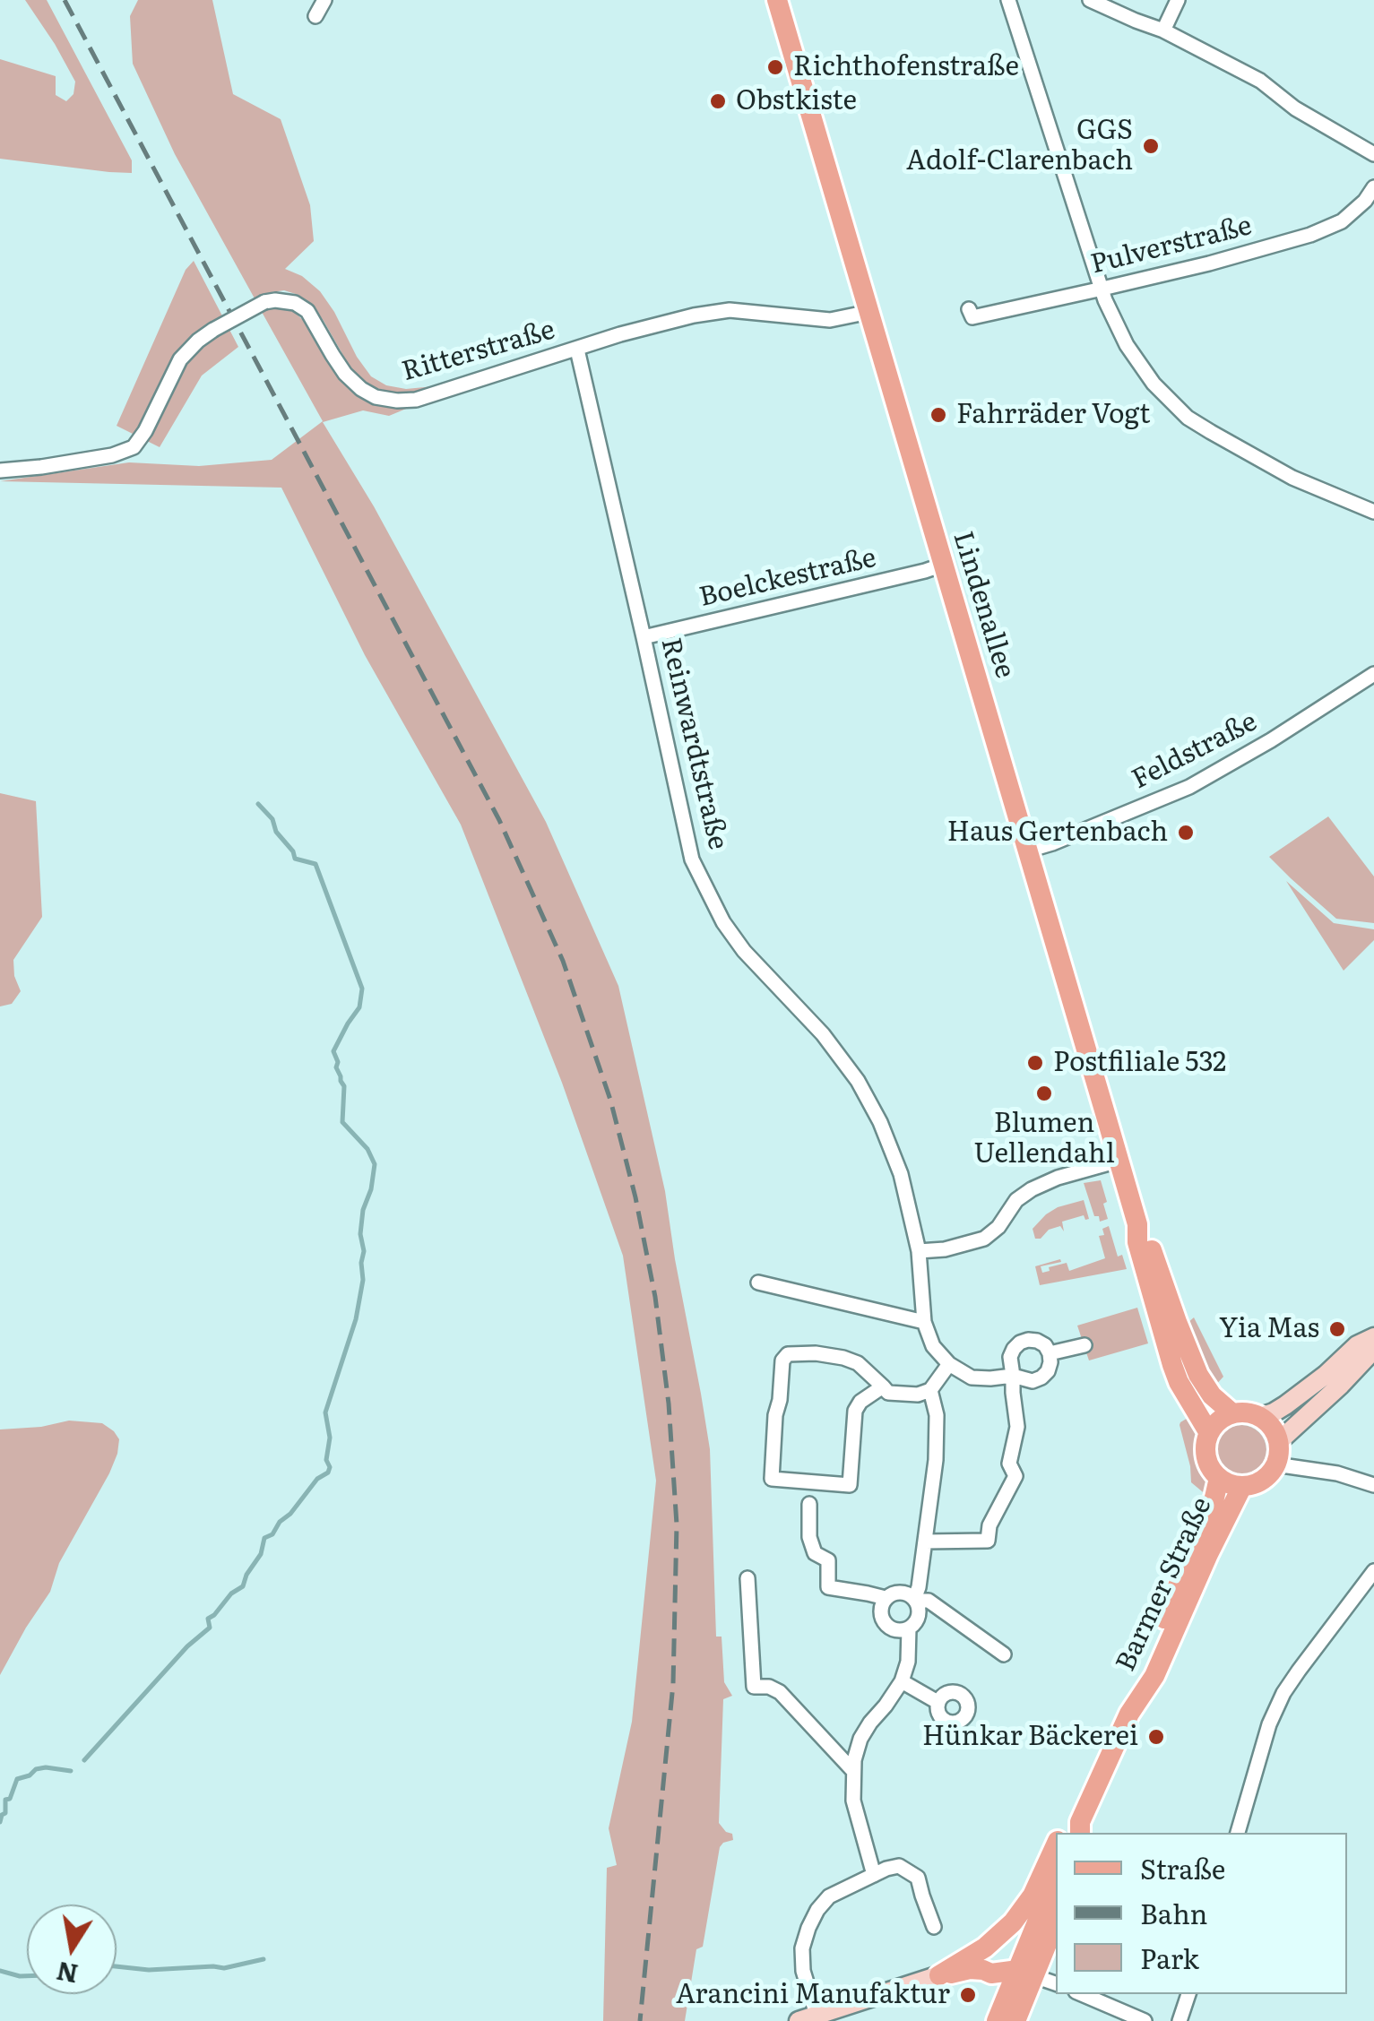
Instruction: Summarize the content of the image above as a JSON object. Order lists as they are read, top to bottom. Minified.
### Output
{"streets":{"main road":["Lindenallee","Barmer Straße"],"street":["Pulverstraße","Ritterstraße","Boelckestraße","Reinwardtstraße","Feldstraße"]},"crossings":[["Ritterstraße","Lindenallee"],["Ritterstraße","Reinwardtstraße"],["Boelckestraße","Lindenallee"],["Boelckestraße","Reinwardtstraße"],["Lindenallee","Feldstraße"],["Lindenallee","Barmer Straße"]],"places":["Richthofenstraße","Obstkiste","GGS Adolf-Clarenbach","Fahrräder Vogt","Haus Gertenbach","Postfiliale 532","Blumen Uellendahl","Yia Mas","Hünkar Bäckerei","Arancini Manufaktur"],"legend":["Straße","Bahn","Park"],"north":"bottom"}
